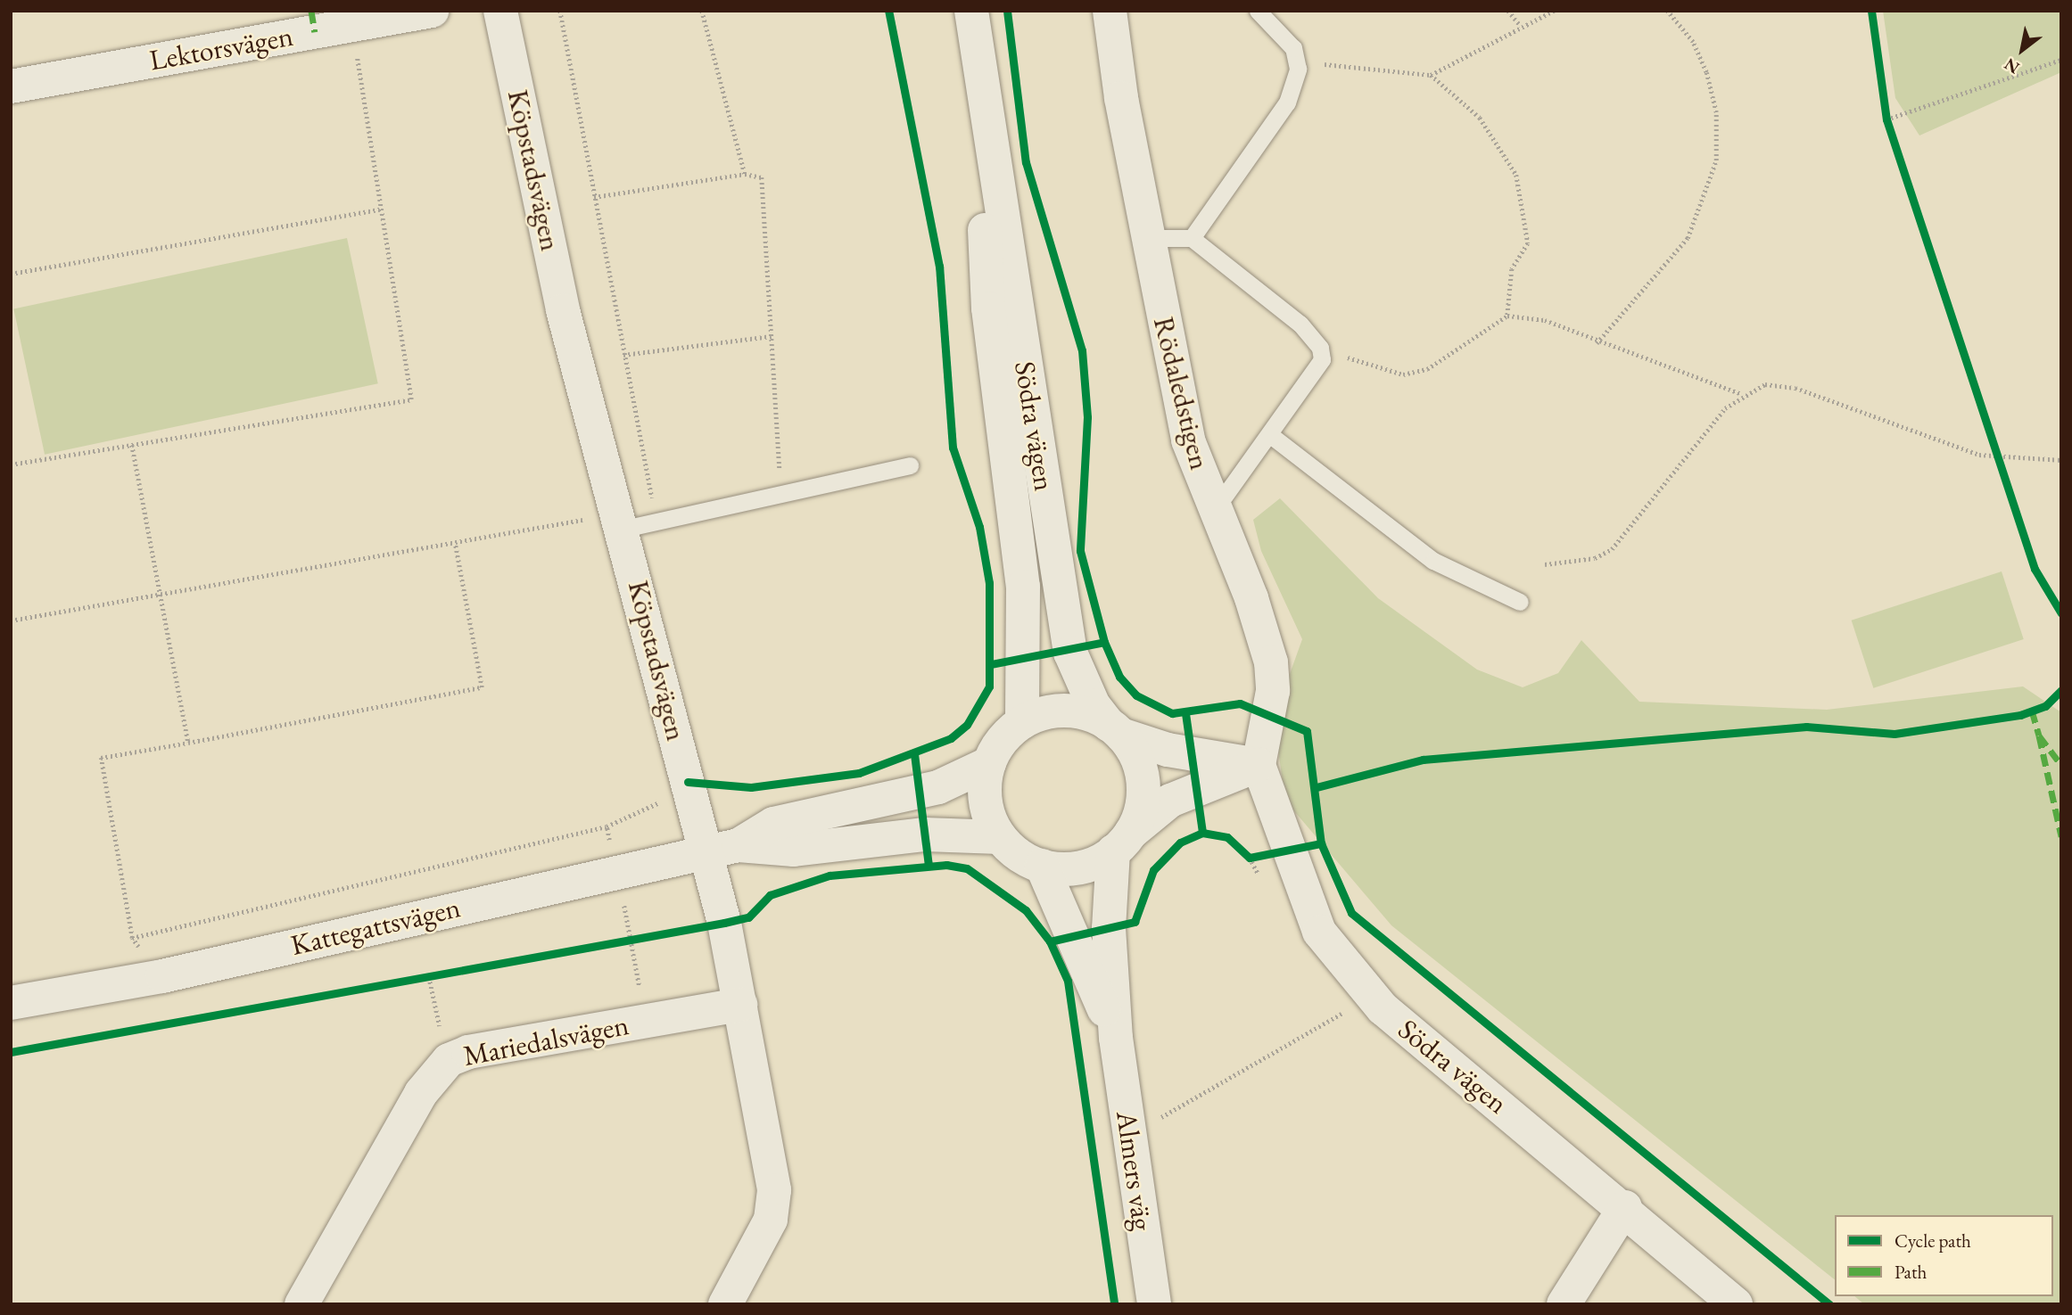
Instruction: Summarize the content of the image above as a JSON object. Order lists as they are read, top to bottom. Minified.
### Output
{"streets":{"street":["Lektorsvägen","Köpstadsvägen","Rödaledstigen","Södra vägen","Kattegattsvägen","Mariedalsvägen","Almers väg"]},"crossings":[["Köpstadsvägen","Kattegattsvägen"],["Köpstadsvägen","Mariedalsvägen"],["Rödaledstigen","Södra vägen"],["Södra vägen","Kattegattsvägen"],["Södra vägen","Almers väg"],["Kattegattsvägen","Almers väg"]],"legend":["Cycle path","Path"],"north":"bottom left"}
